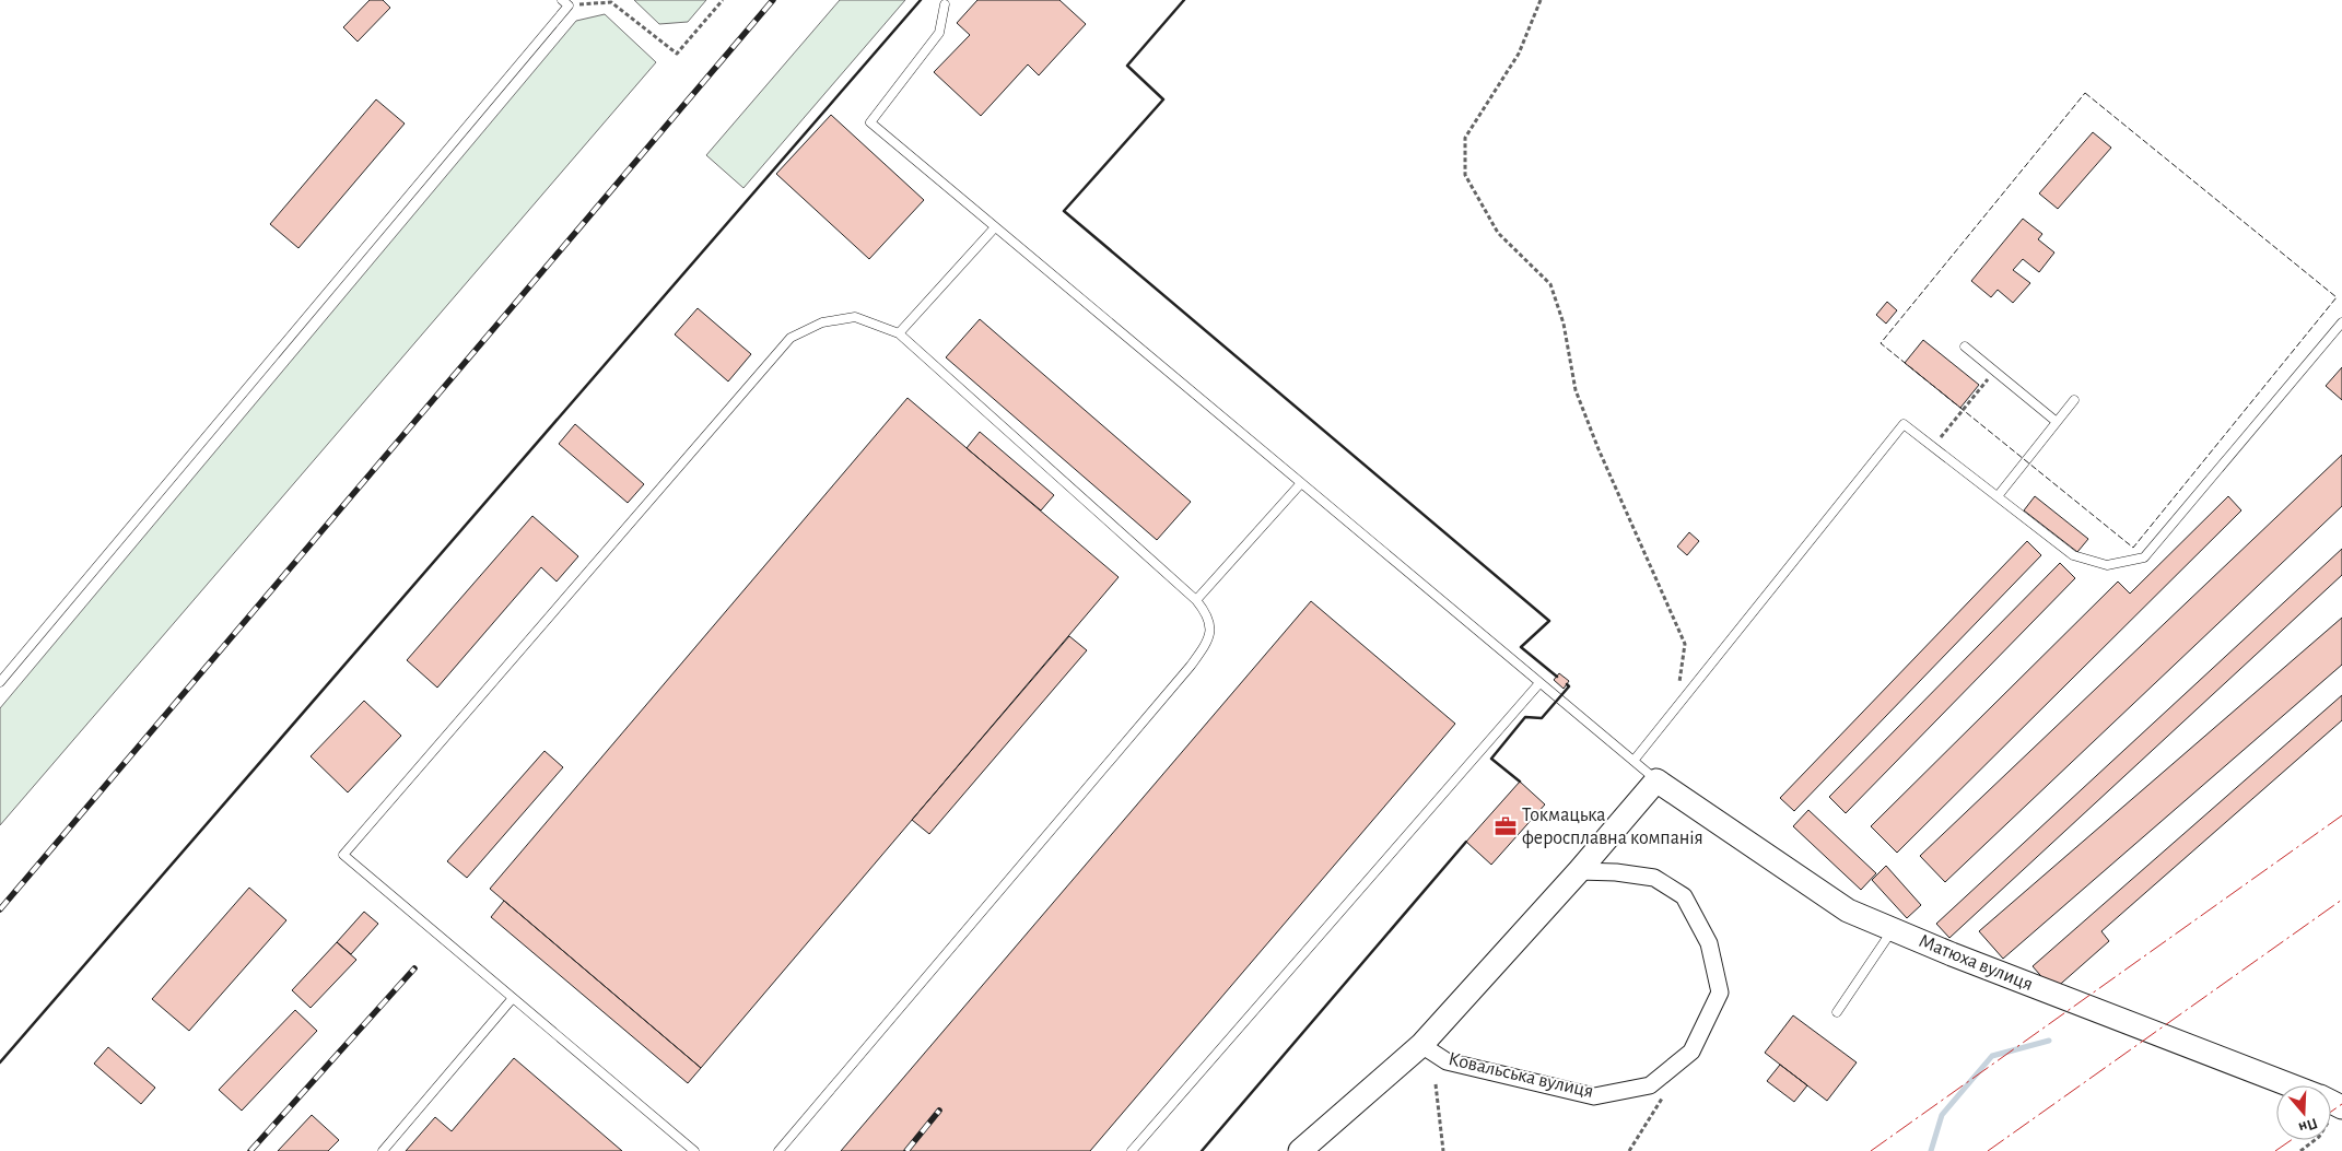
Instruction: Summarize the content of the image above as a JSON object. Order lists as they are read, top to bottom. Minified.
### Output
{"streets":{"street":["Матюха вулиця","Ковальська вулиця"]},"crossings":[["Матюха вулиця","Ковальська вулиця"]],"places":{"office":["Токмацька феросплавна компанія"]},"north":"bottom"}
